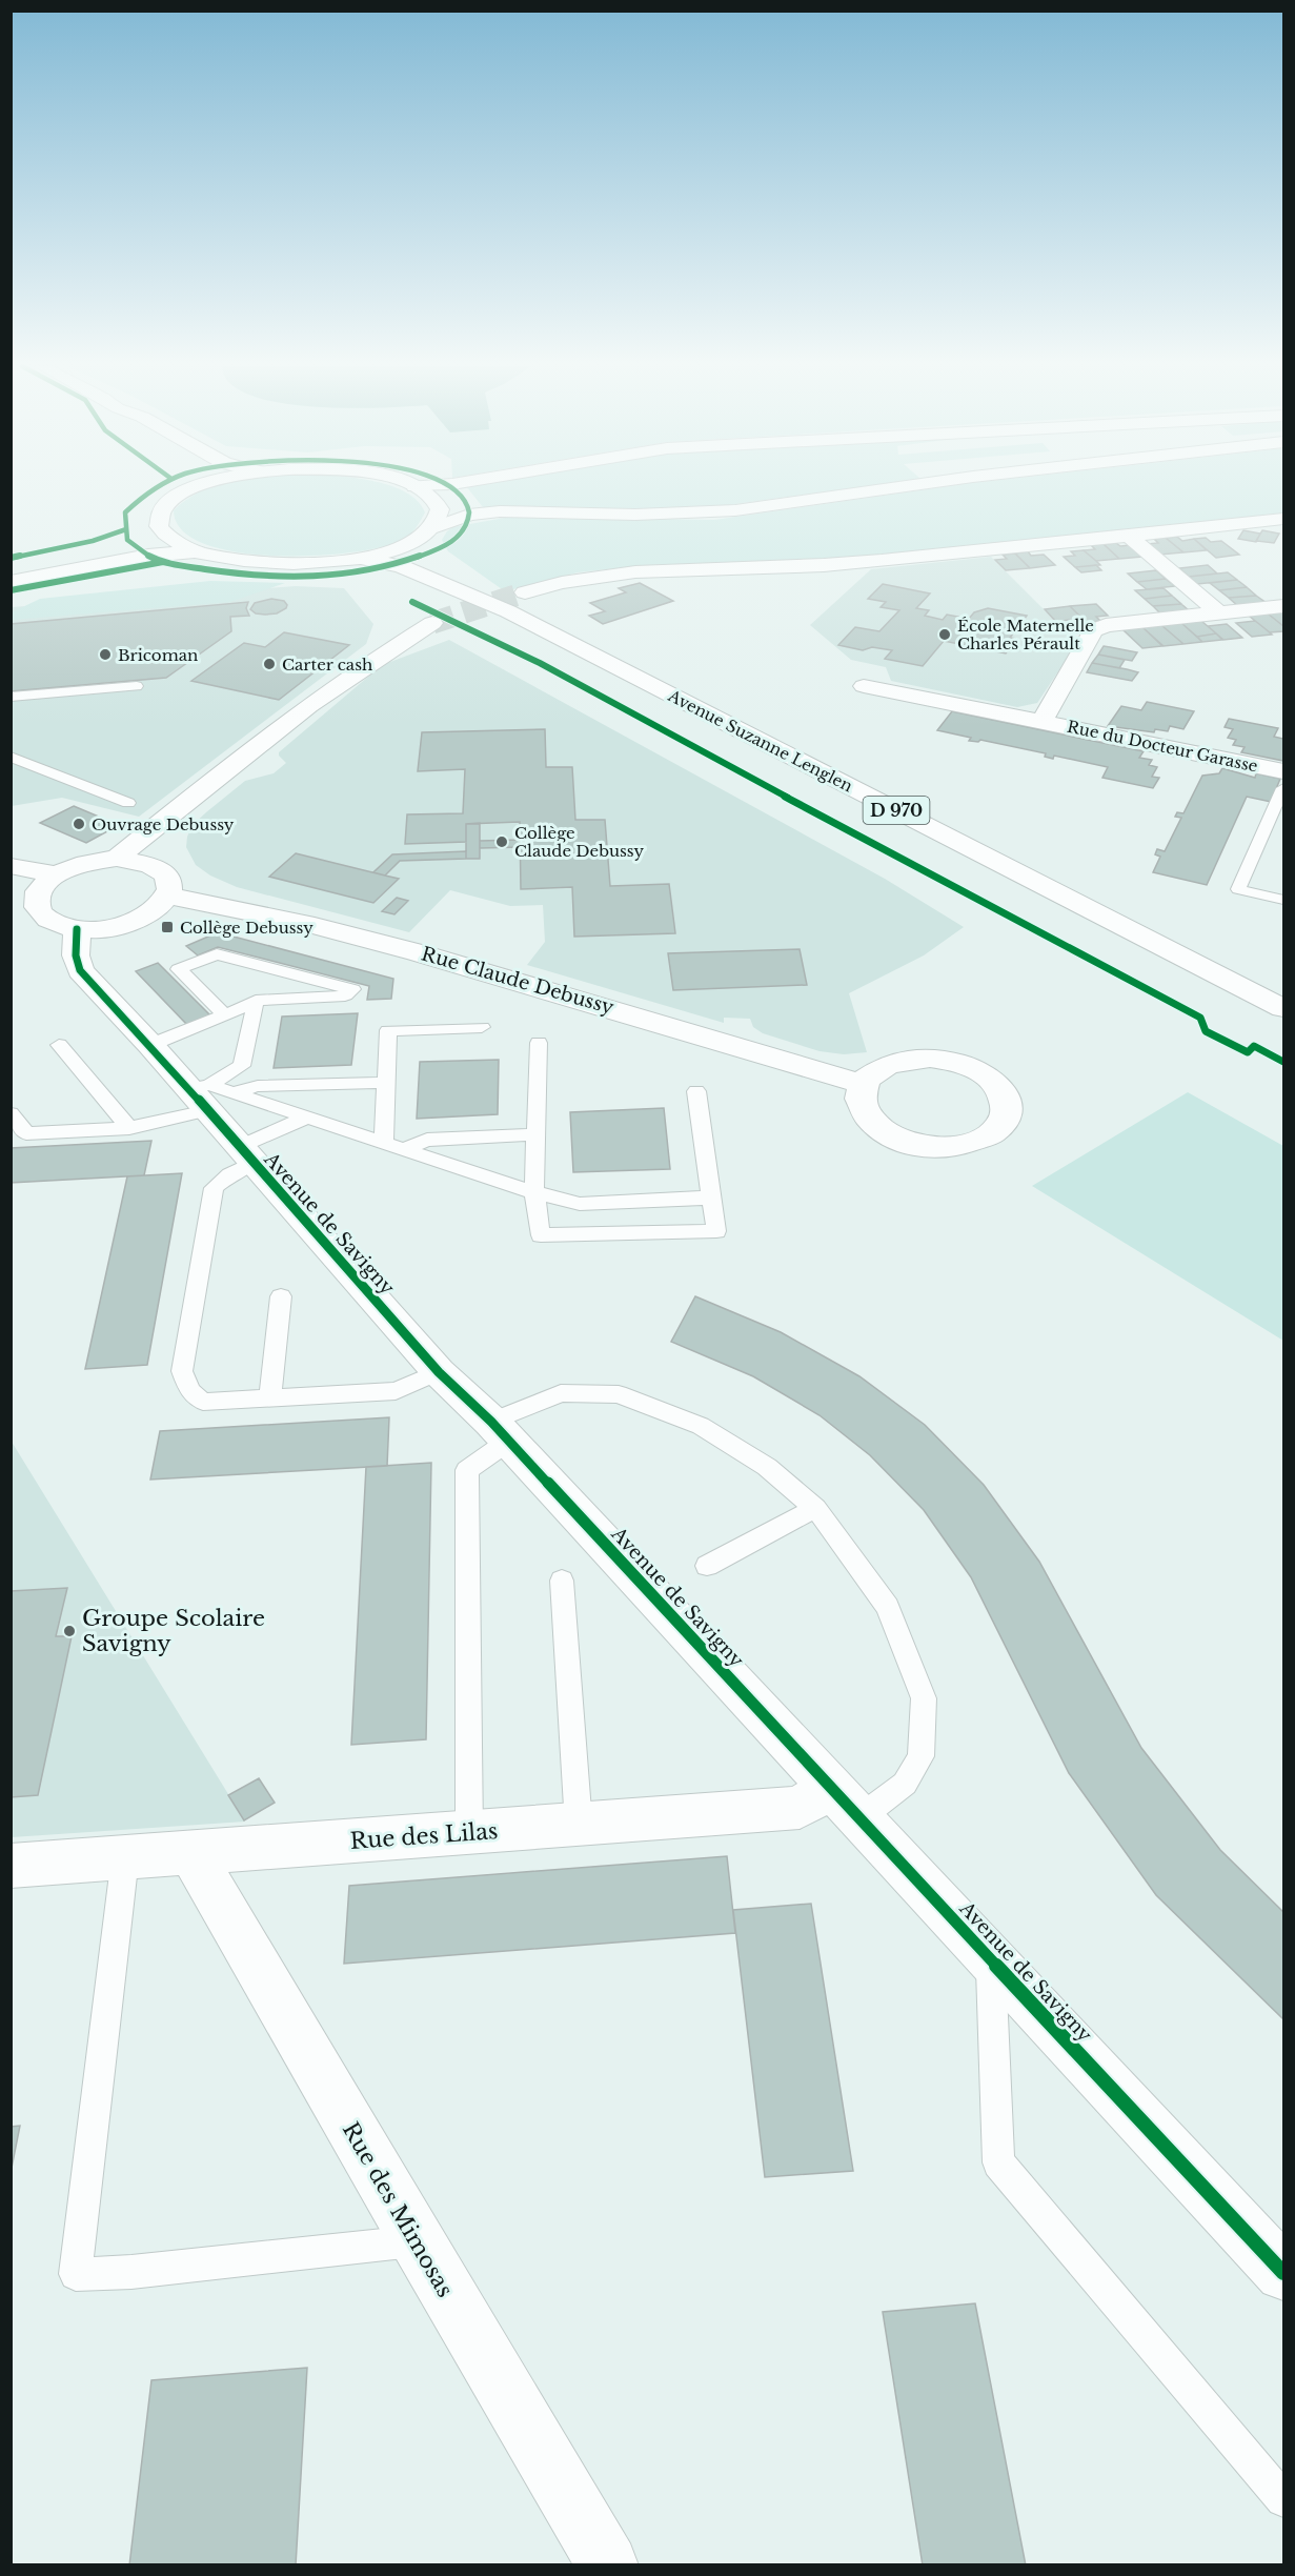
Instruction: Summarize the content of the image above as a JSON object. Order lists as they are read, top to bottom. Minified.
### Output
{"streets":{"main road":["Avenue Suzanne Lenglen","Rue du Docteur Garasse","D 970","Rue Claude Debussy","Avenue de Savigny","Rue des Lilas","Rue des Mimosas"]},"crossings":[["Avenue de Savigny","Rue des Lilas"],["Rue des Lilas","Rue des Mimosas"]],"places":{"other":["École Maternelle Charles Pérault","Bricoman","Carter cash","Ouvrage Debussy","Collège Claude Debussy","Groupe Scolaire Savigny"],"transit":["Collège Debussy"]}}
